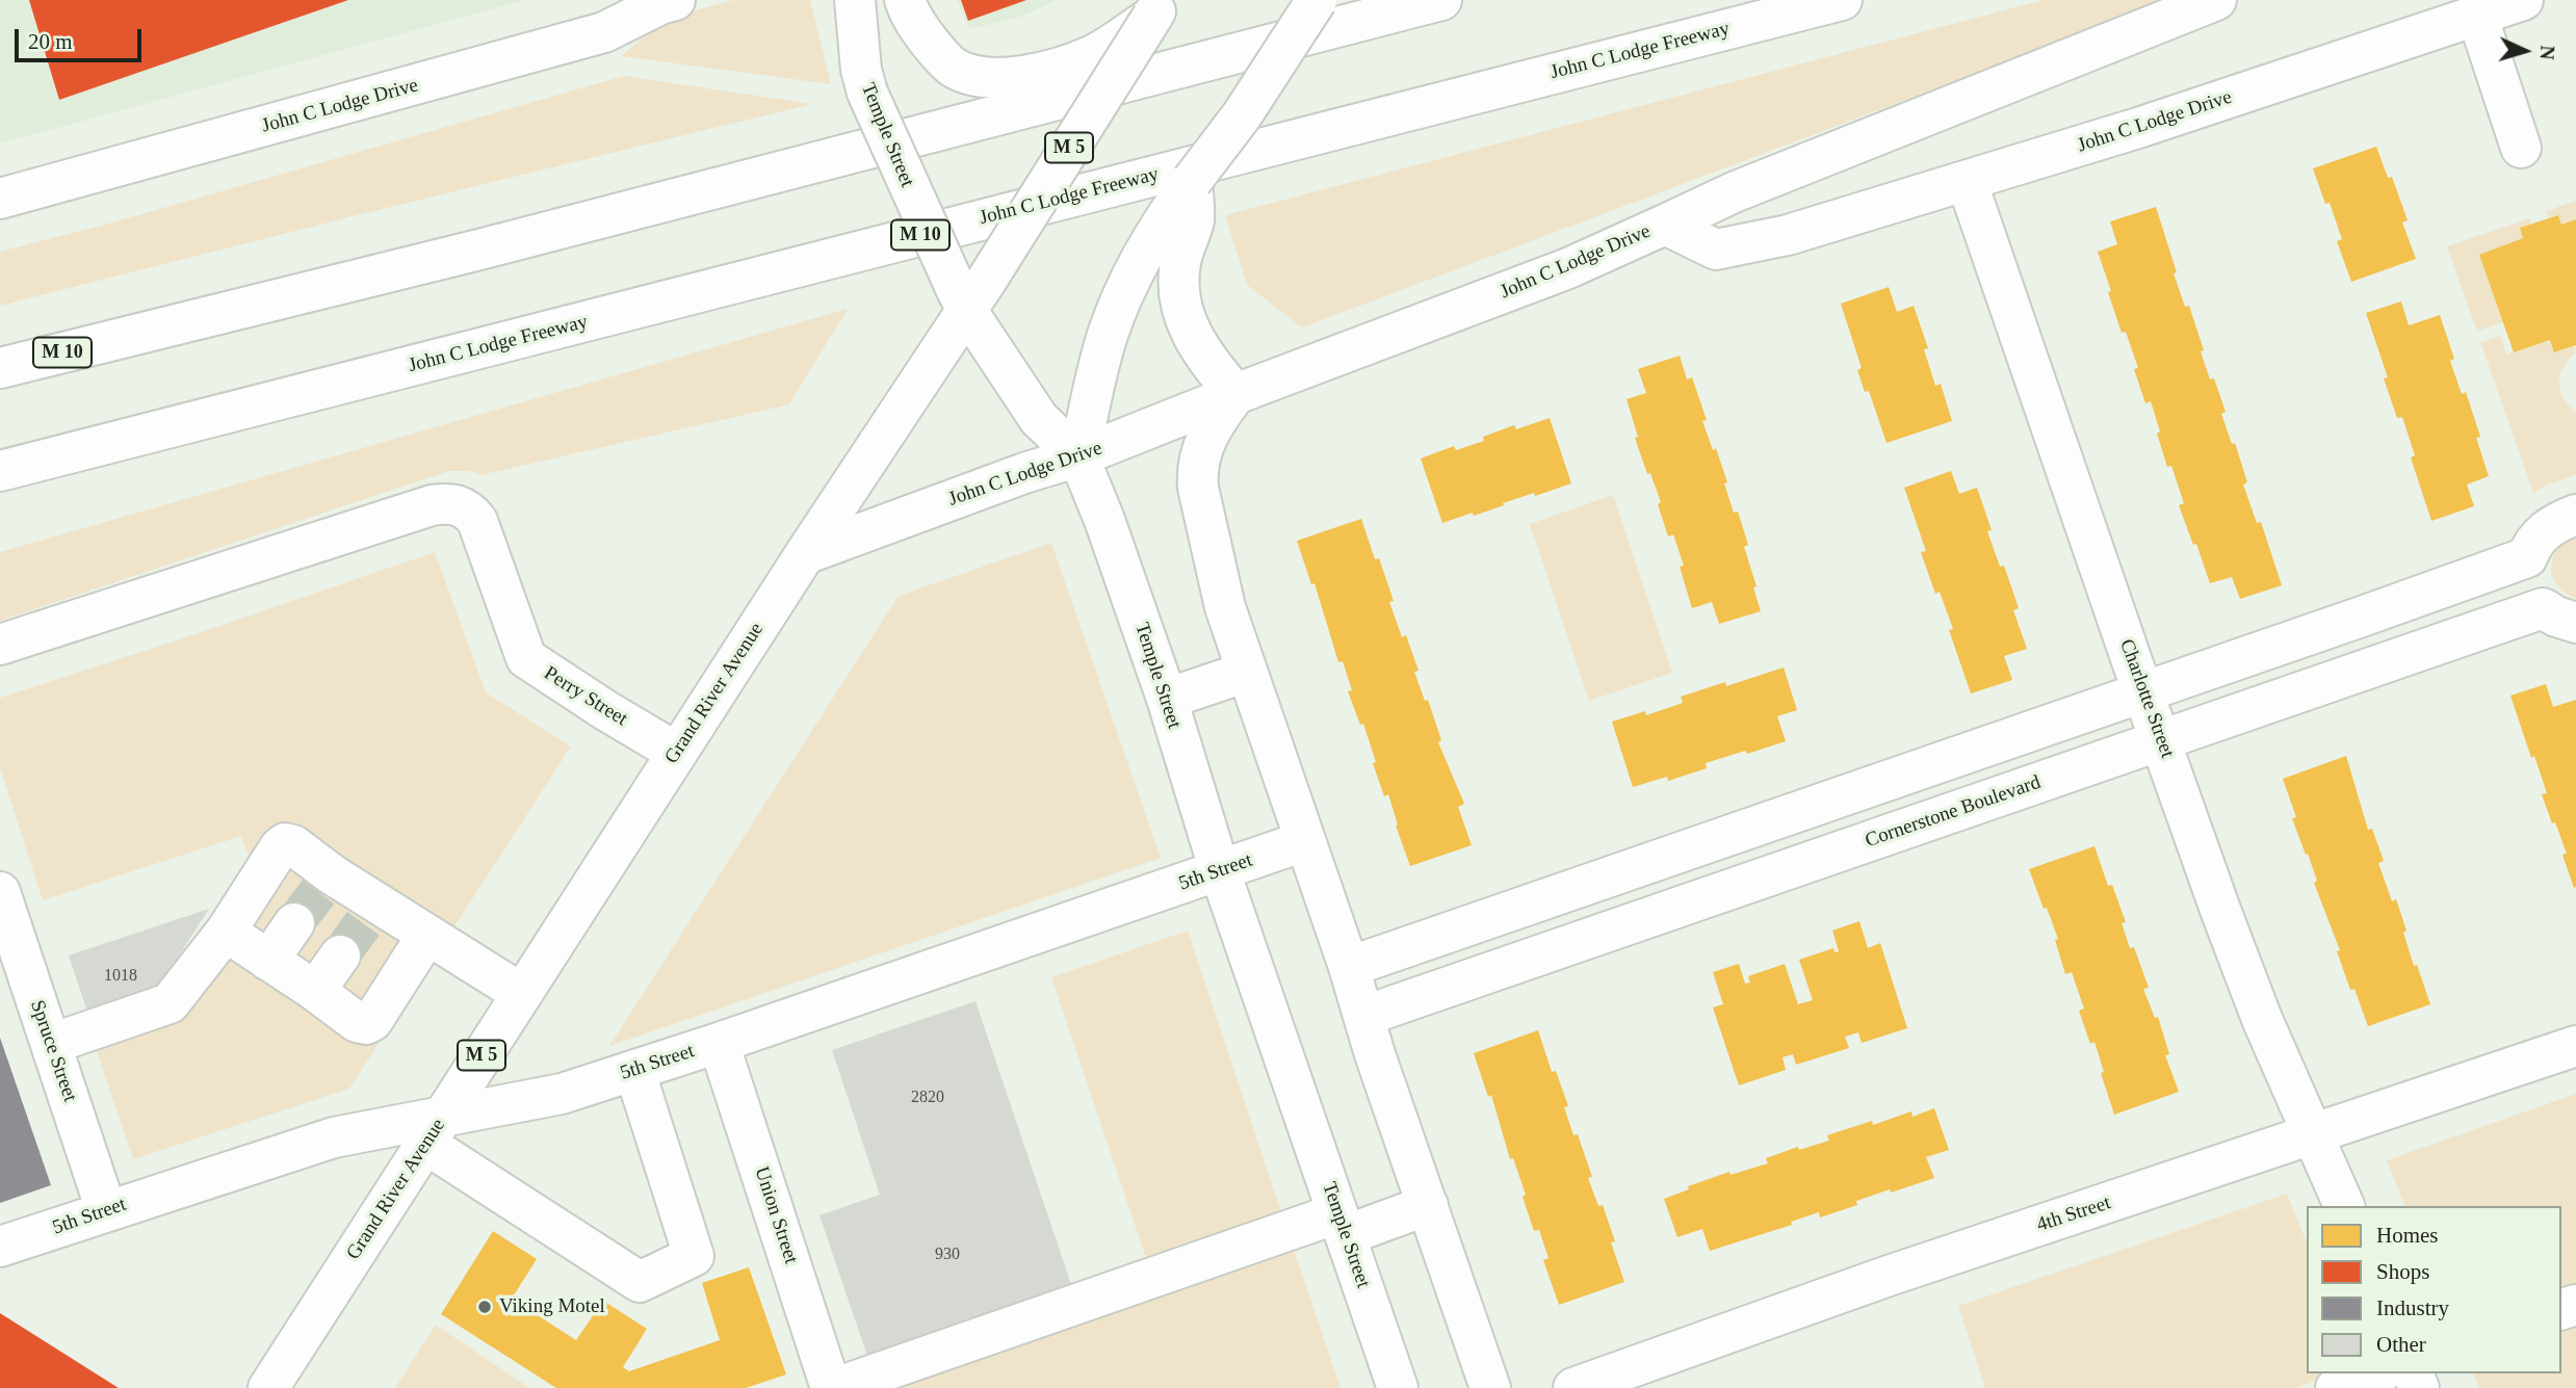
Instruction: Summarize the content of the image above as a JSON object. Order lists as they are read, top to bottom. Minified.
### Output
{"streets":{"main road":["John C Lodge Freeway","John C Lodge Drive","Temple Street","M 5","M 10","Grand River Avenue","Perry Street","Charlotte Street","Cornerstone Boulevard","5th Street","Spruce Street","4th Street","Union Street"]},"crossings":[["John C Lodge Drive","Temple Street"],["John C Lodge Drive","Grand River Avenue"],["John C Lodge Drive","Charlotte Street"],["Temple Street","Grand River Avenue"],["Temple Street","5th Street"],["Grand River Avenue","Perry Street"],["Grand River Avenue","5th Street"],["Charlotte Street","Cornerstone Boulevard"],["Charlotte Street","4th Street"],["5th Street","Spruce Street"],["5th Street","Union Street"]],"places":["Viking Motel"],"house_numbers":["1018","2820","930"],"legend":["Homes","Shops","Industry","Other"],"scale_bar":"20 m","north":"right"}
